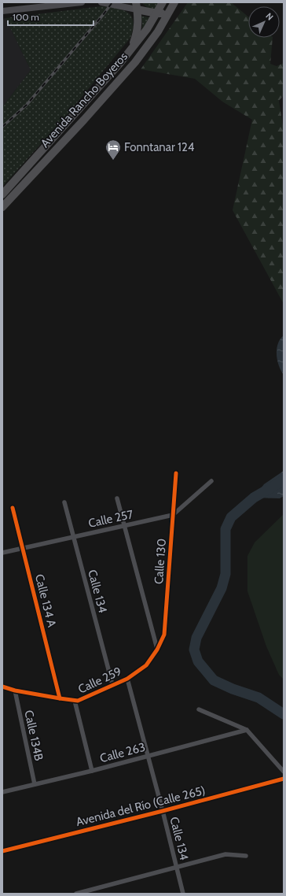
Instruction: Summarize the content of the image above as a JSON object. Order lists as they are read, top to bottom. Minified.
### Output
{"streets":{"highway":["Avenida Rancho Boyeros"],"street":["Calle 257","Calle 130","Calle 134","Calle 134 A","Calle 259","Calle 134B","Calle 263","Avenida del Río (Calle 265)"]},"crossings":[["Calle 257","Calle 130"],["Calle 257","Calle 134"],["Calle 257","Calle 134 A"],["Calle 130","Calle 259"],["Calle 134","Calle 259"],["Calle 134","Calle 263"],["Calle 134","Avenida del Río (Calle 265)"],["Calle 134 A","Calle 259"],["Calle 259","Calle 134B"],["Calle 134B","Calle 263"]],"places":{"hotel":["Fonntanar 124"]},"scale_bar":"100 m","north":"top right"}
